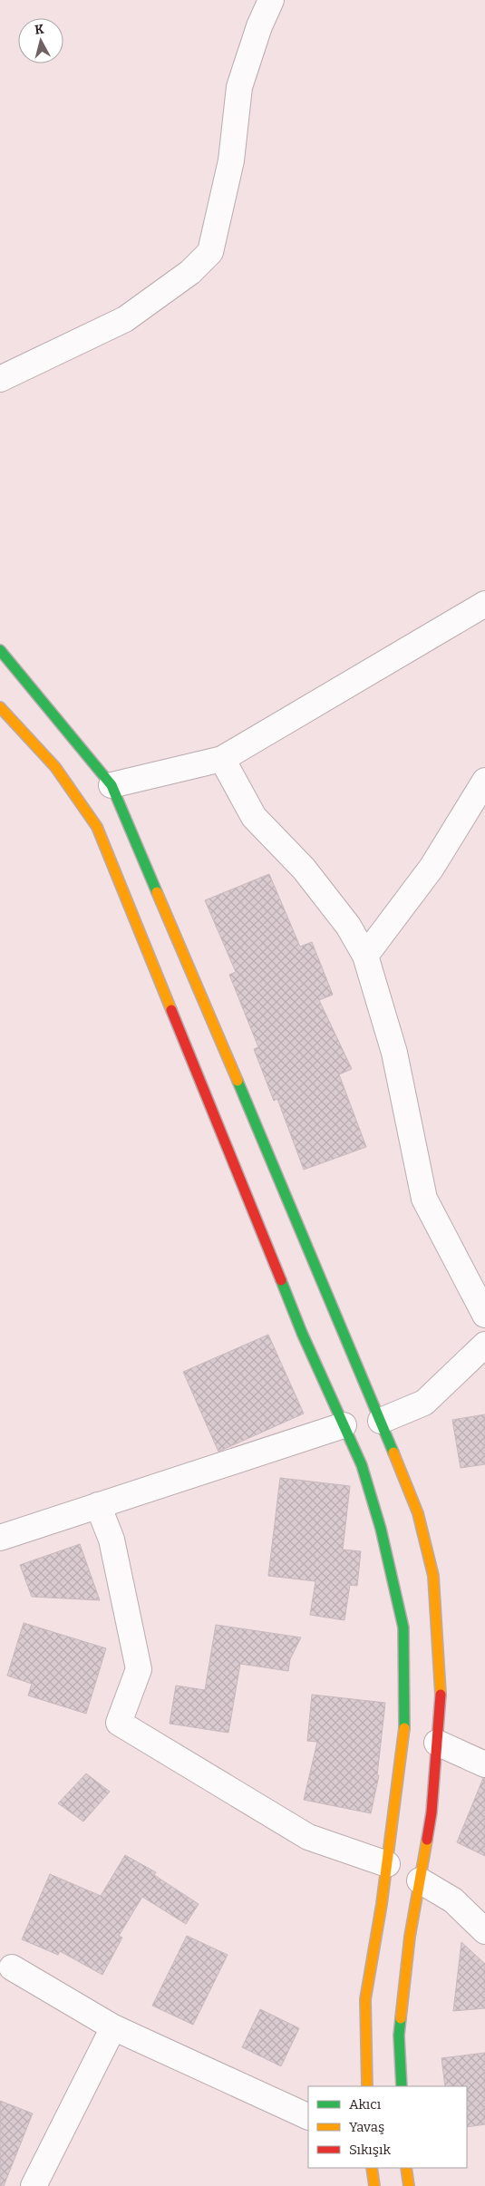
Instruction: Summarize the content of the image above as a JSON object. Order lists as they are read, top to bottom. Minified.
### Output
{"legend":["Akıcı","Yavaş","Sıkışık"],"north":"top"}
